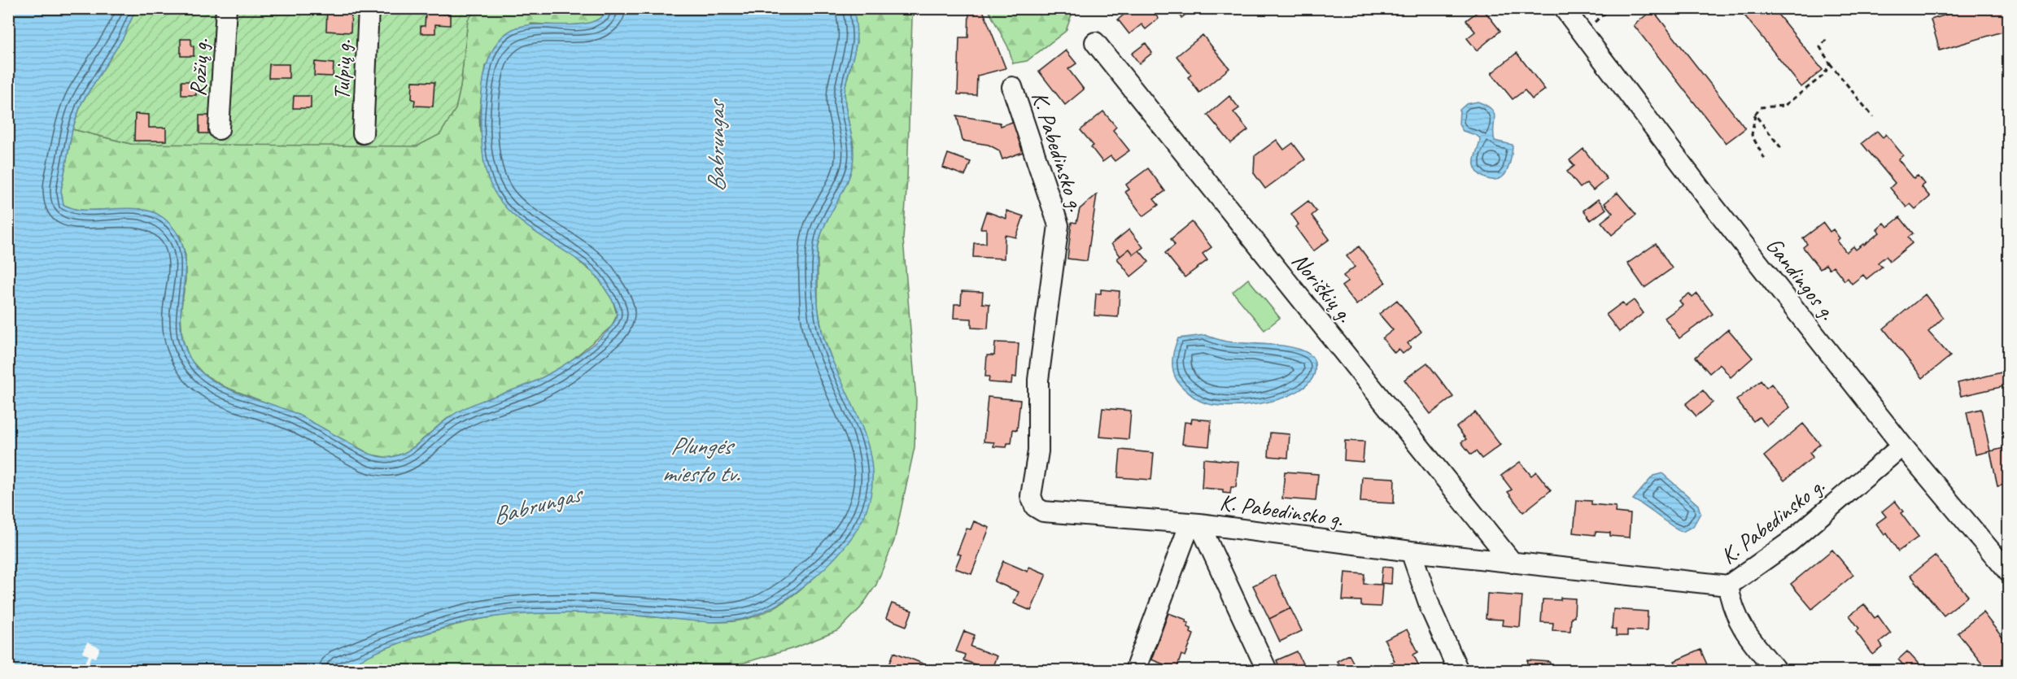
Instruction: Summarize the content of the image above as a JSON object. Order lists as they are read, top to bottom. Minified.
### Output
{"streets":{"street":["Rožių g.","Tulpių g.","K. Pabedinsko g.","Gandingos g.","Noriškių g."]},"crossings":[["K. Pabedinsko g.","Gandingos g."],["K. Pabedinsko g.","Noriškių g."]],"water":["Babrungas","Plungės miesto tv."]}
